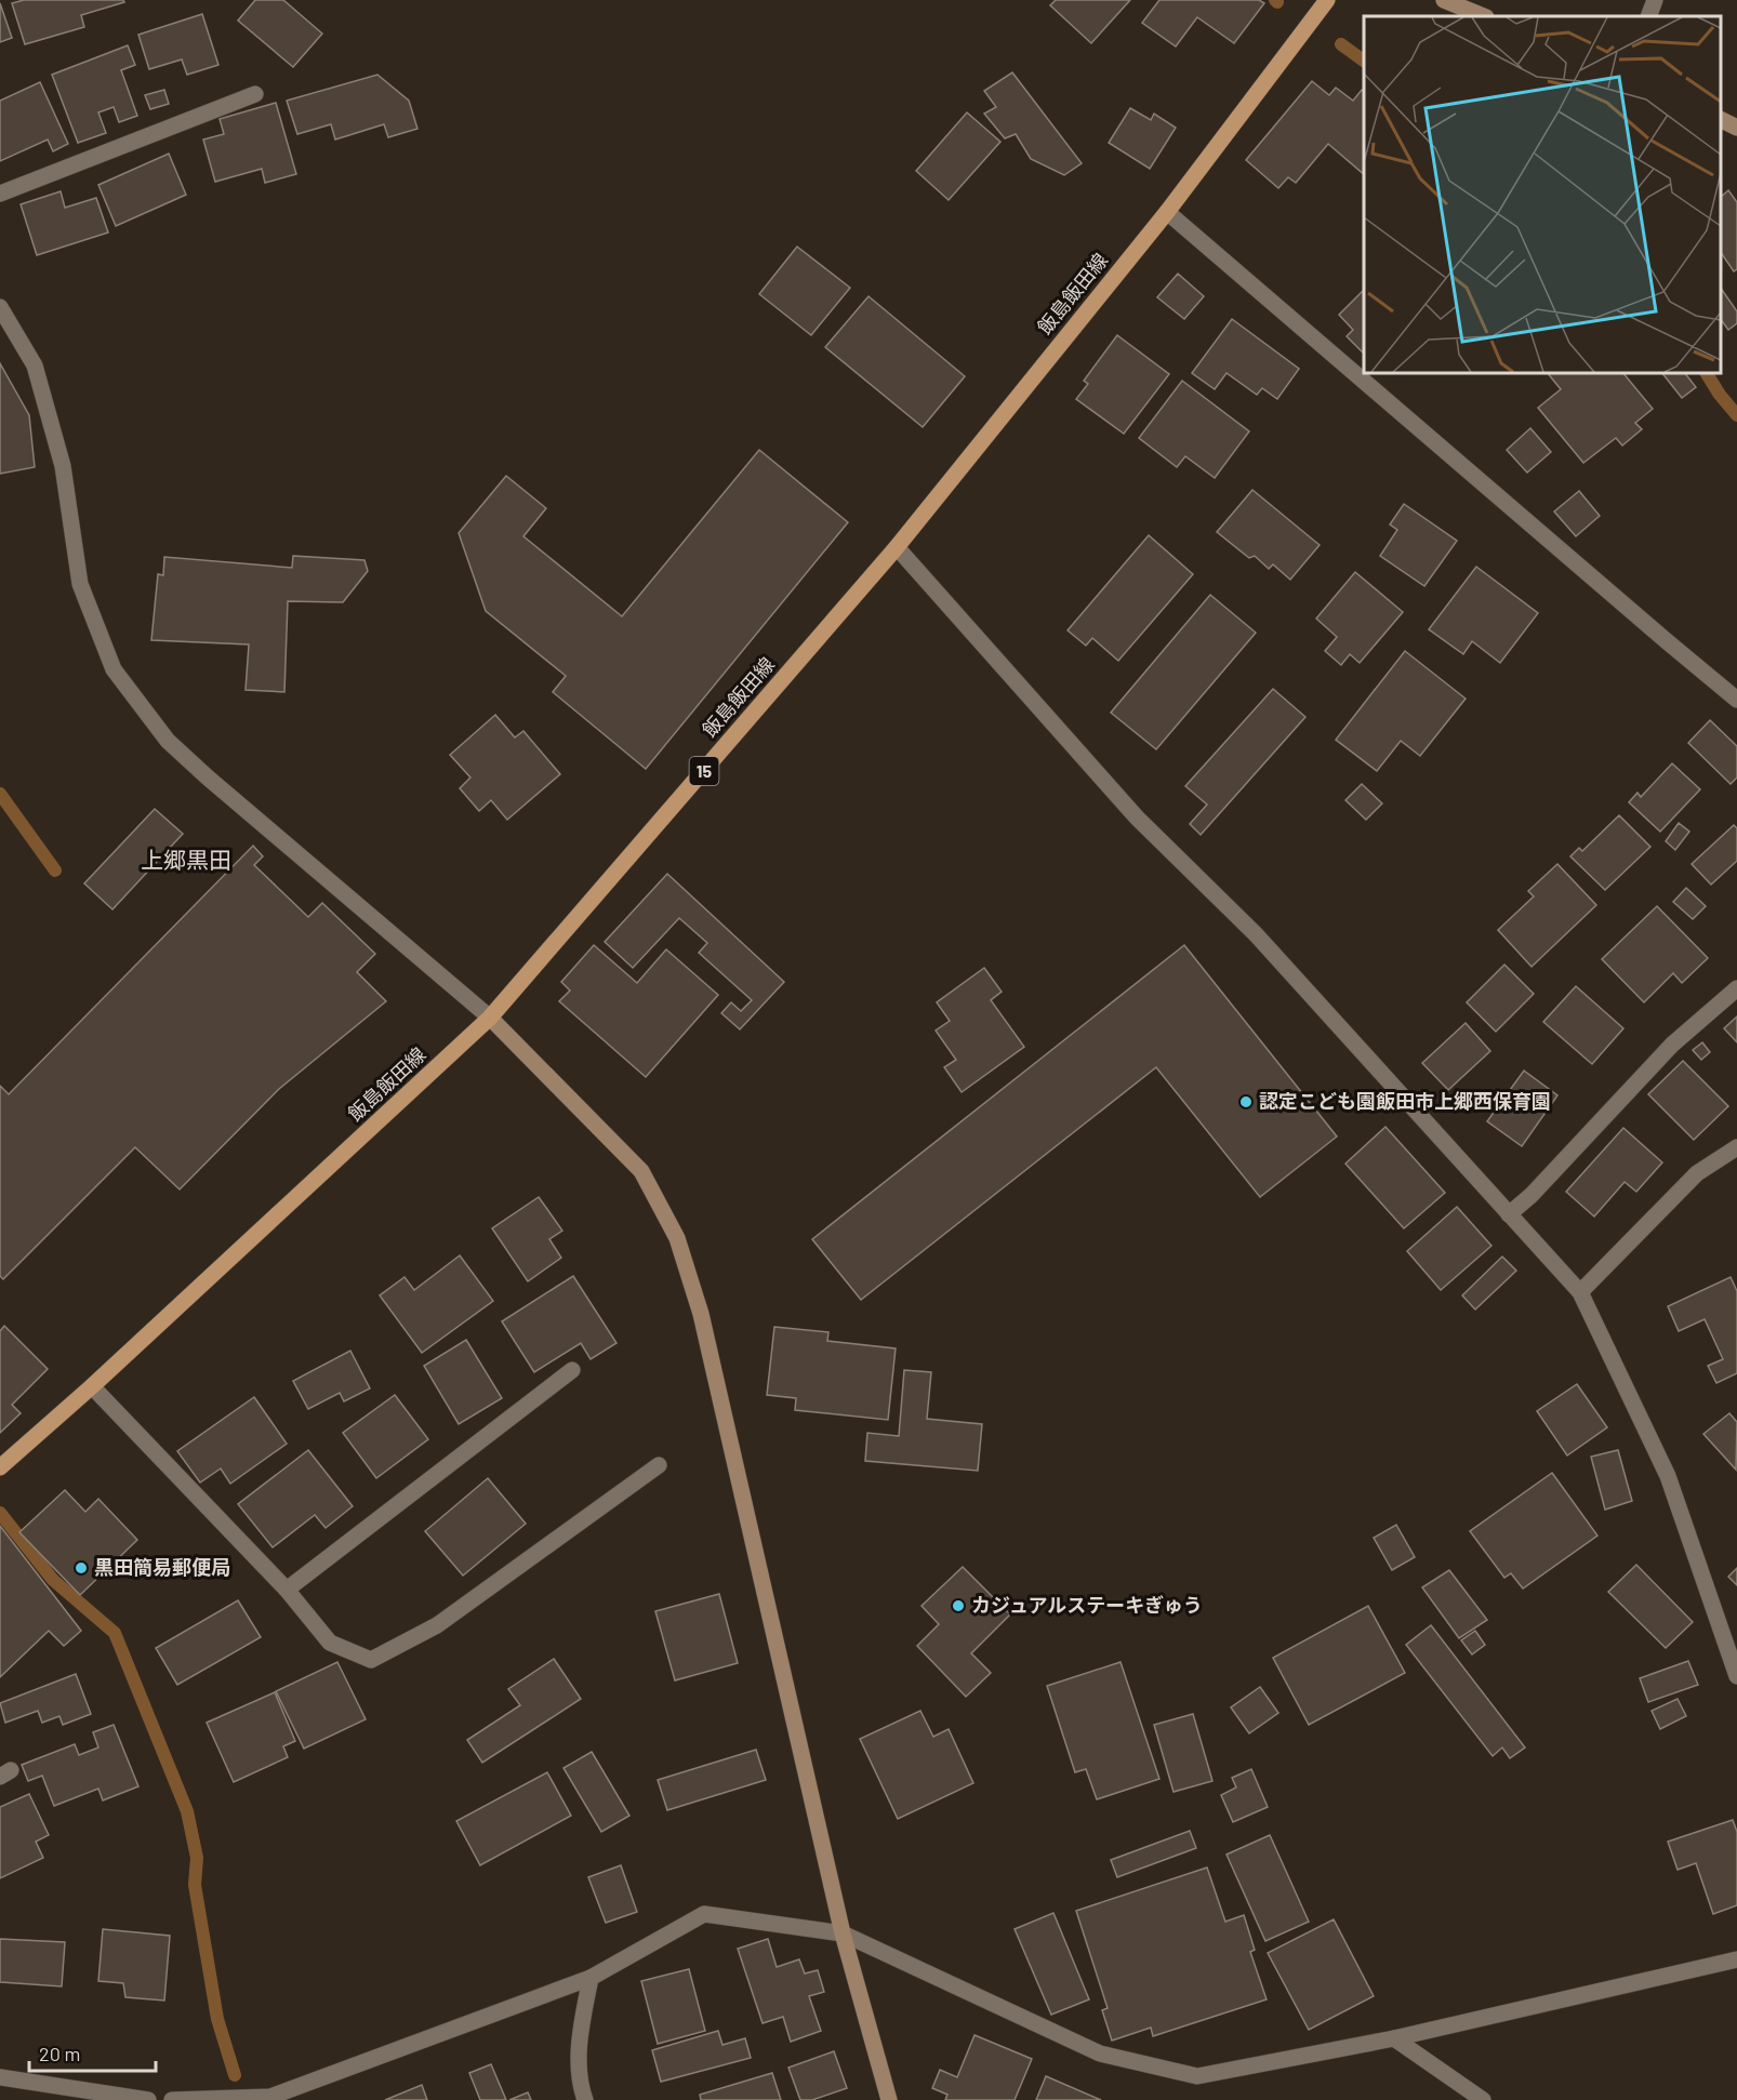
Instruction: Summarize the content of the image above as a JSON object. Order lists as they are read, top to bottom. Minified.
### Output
{"streets":{"main road":["飯島飯田線","15"]},"districts":["上郷黒田"],"places":["認定こども園飯田市上郷西保育園","黒田簡易郵便局","カジュアルステーキぎゅう"],"scale_bar":"20 m"}
